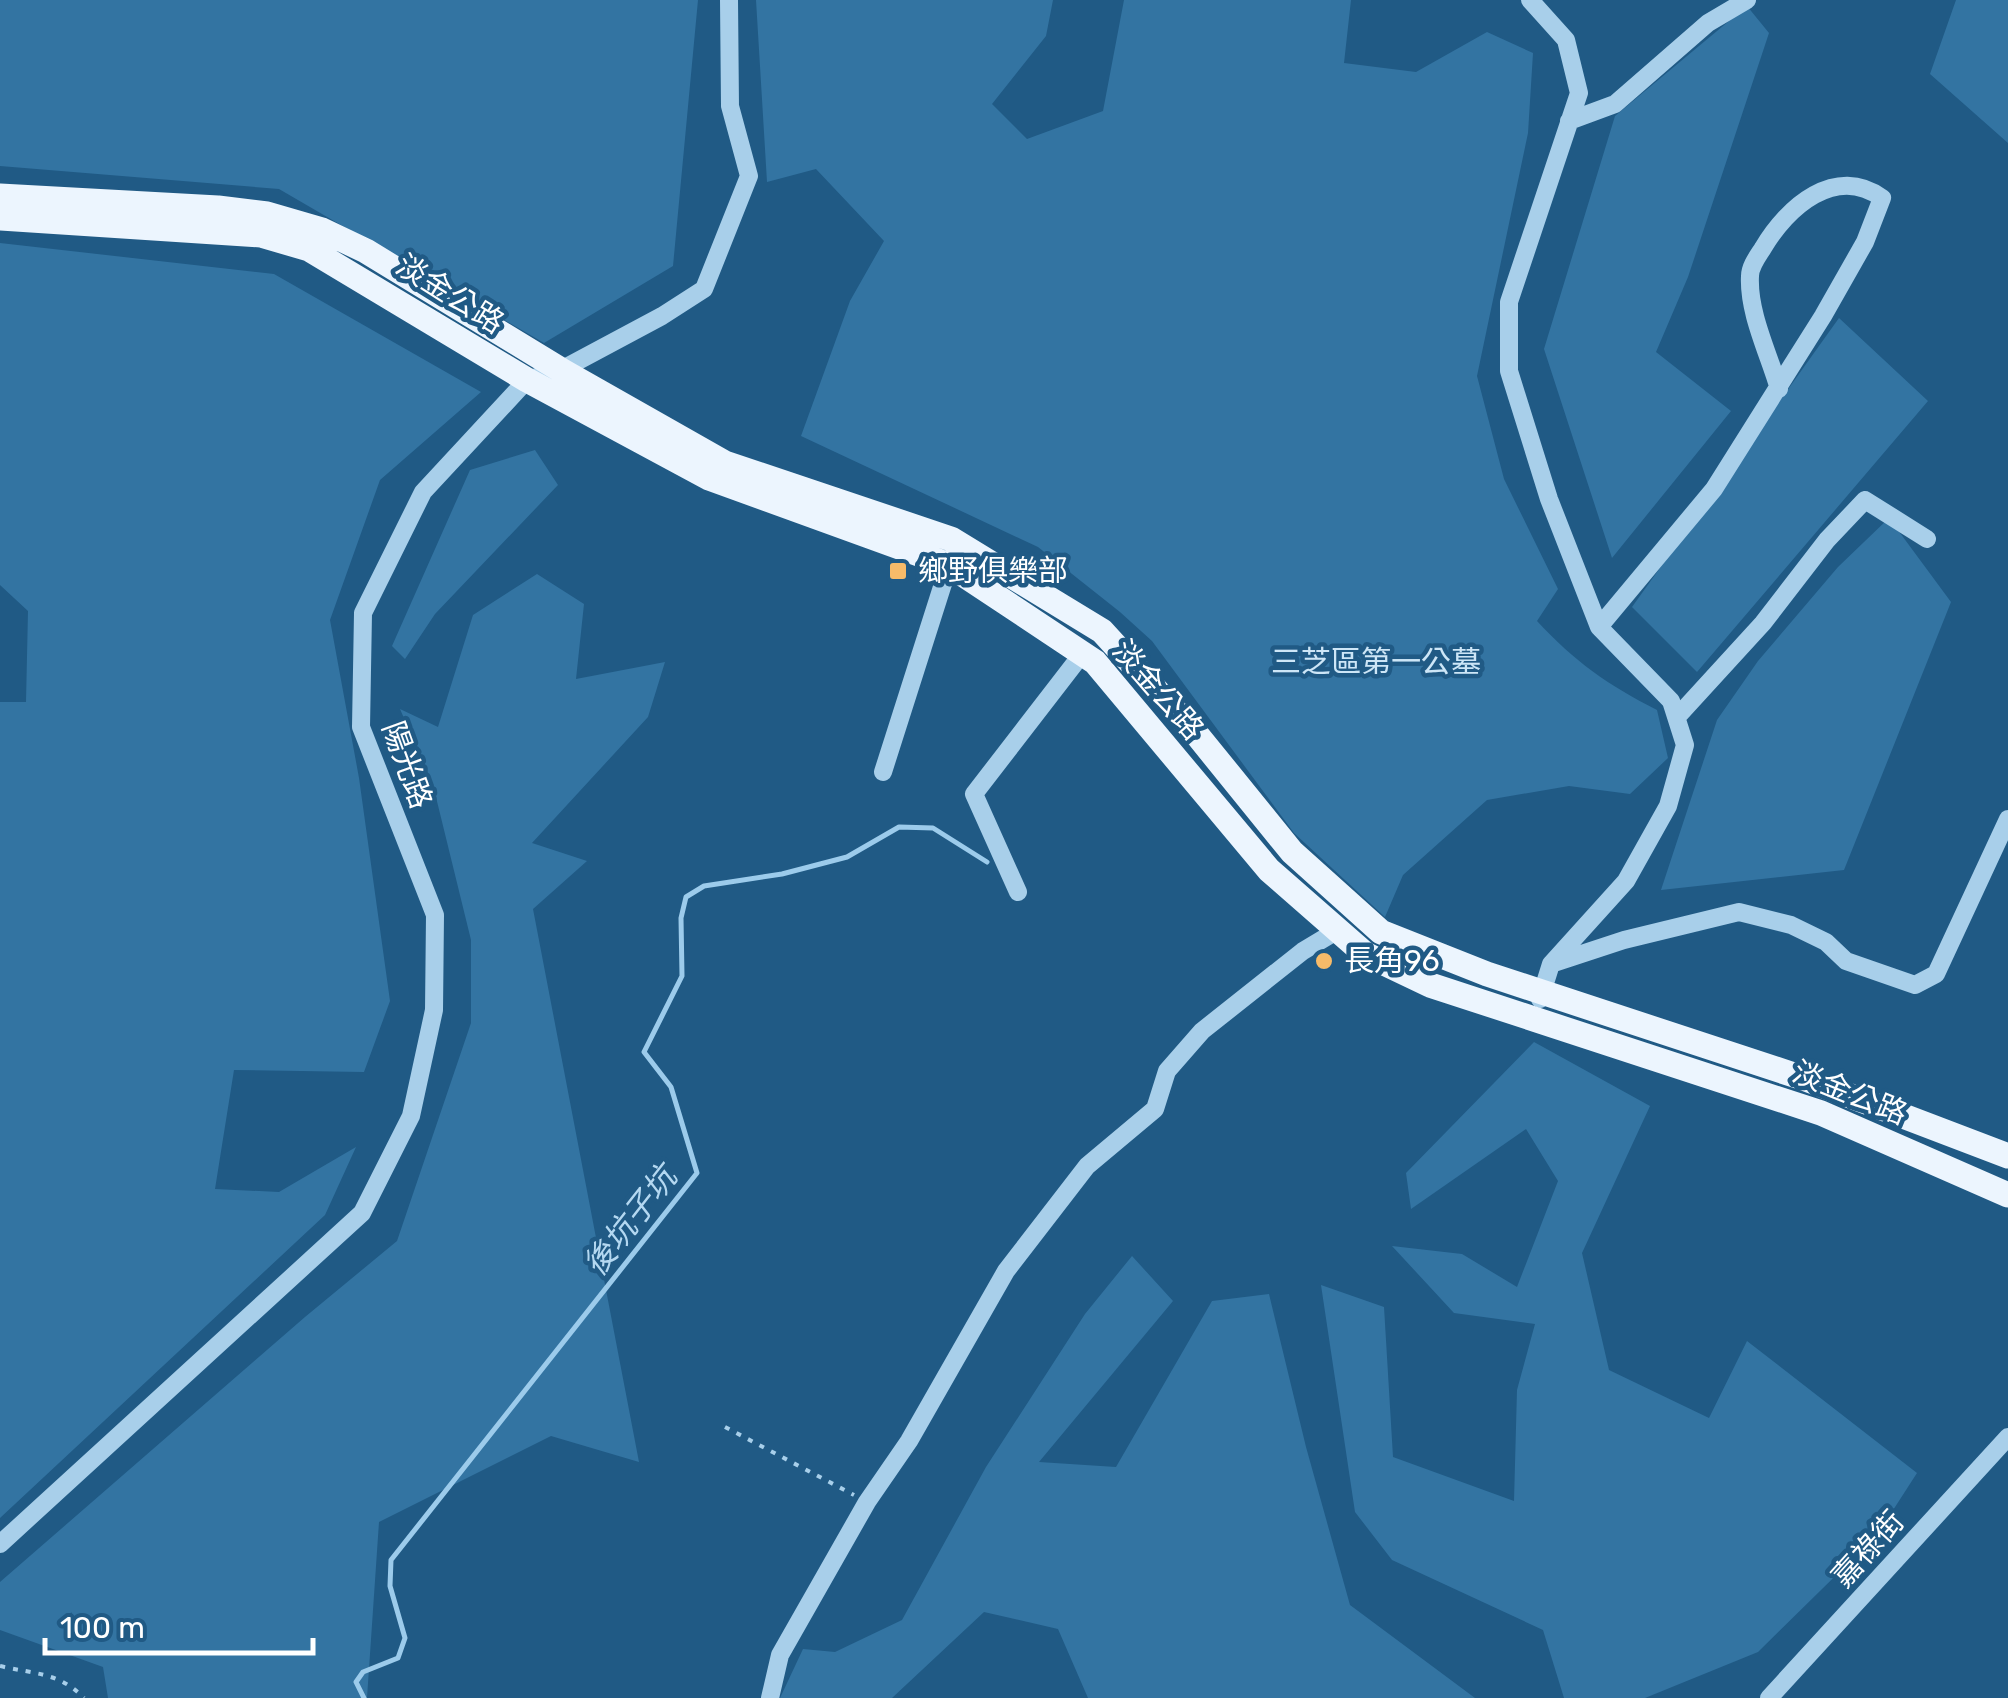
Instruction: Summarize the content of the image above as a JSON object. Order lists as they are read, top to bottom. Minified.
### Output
{"streets":{"main road":["淡金公路"],"street":["陽光路","嘉祿街"]},"crossings":[["淡金公路","陽光路"]],"water":["後坑子坑"],"parks":["三芝區第一公墓"],"places":{"transit":["鄉野俱樂部"],"other":["長角96"]},"scale_bar":"100 m"}
